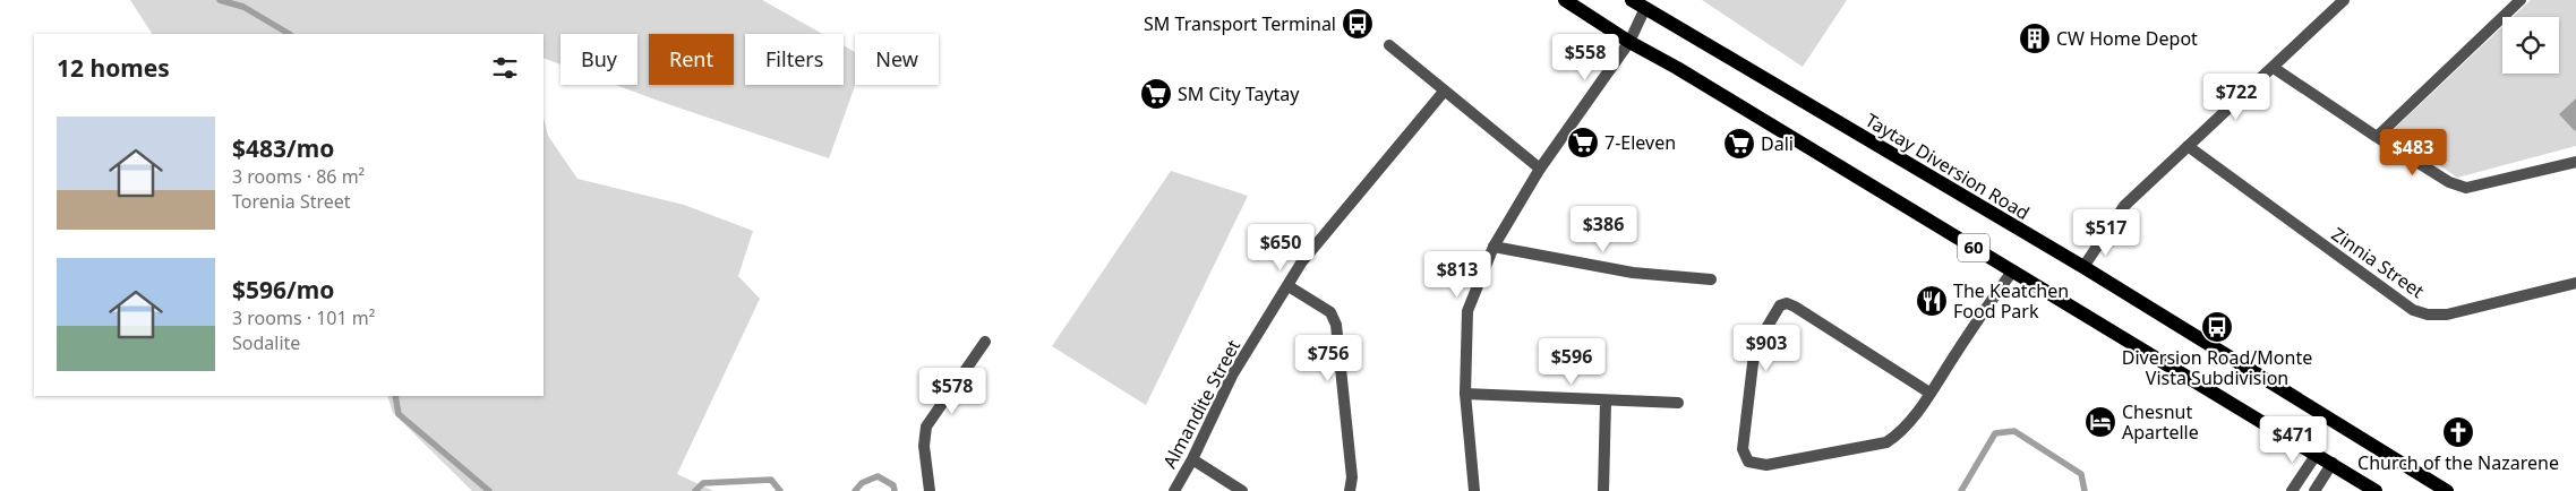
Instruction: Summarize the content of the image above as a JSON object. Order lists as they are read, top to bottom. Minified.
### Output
{"streets":{"main road":["Taytay Diversion Road","60"],"street":["Zinnia Street","Almandite Street"]},"places":{"bus stop":["SM Transport Terminal","Diversion Road/Monte Vista Subdivision"],"building":["CW Home Depot"],"supermarket":["SM City Taytay","7-Eleven","Dali"],"restaurant":["The Keatchen Food Park"],"hotel":["Chesnut Apartelle"],"church":["Church of the Nazarene"]},"page":{"price":["$558","$722","$483","$386","$517","$650","$813","$903","$756","$596","$578","$471"],"chip":["Buy","Rent","Filters","New"],"heading":"12 homes","list":[{"name":"$483/mo","note":"3 rooms · 86 m² · Torenia Street"},{"name":"$596/mo","note":"3 rooms · 101 m² · Sodalite"}]}}
